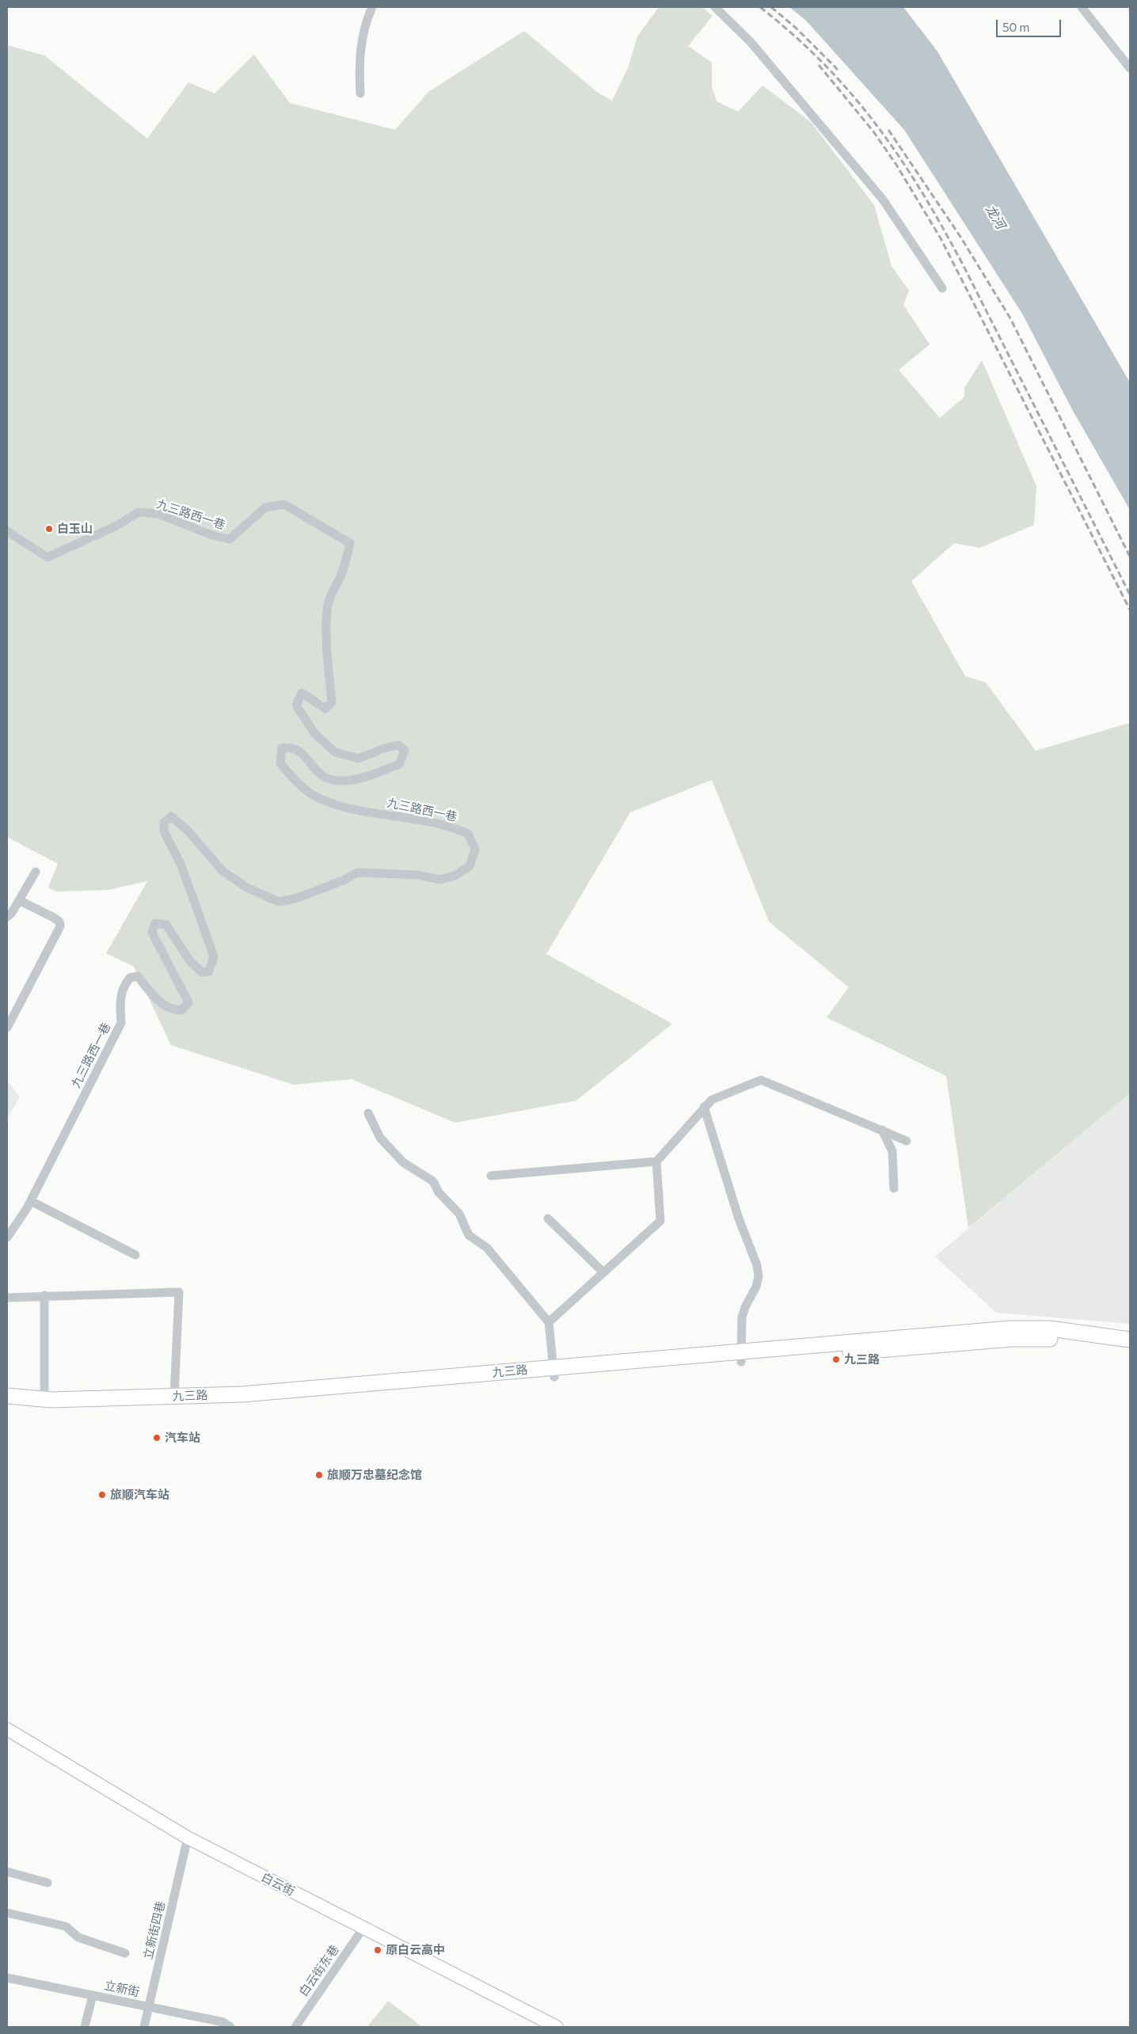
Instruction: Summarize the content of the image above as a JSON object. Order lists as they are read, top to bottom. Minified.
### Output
{"streets":{"highway":["九三路"],"main road":["白云街"],"street":["九三路西一巷","立新街四巷","白云街东巷","立新街"]},"crossings":[["白云街","立新街四巷"],["白云街","白云街东巷"],["立新街四巷","立新街"]],"water":["龙河"],"places":["白玉山","九三路","汽车站","旅顺万忠墓纪念馆","旅顺汽车站","原白云高中"],"scale_bar":"50 m"}
